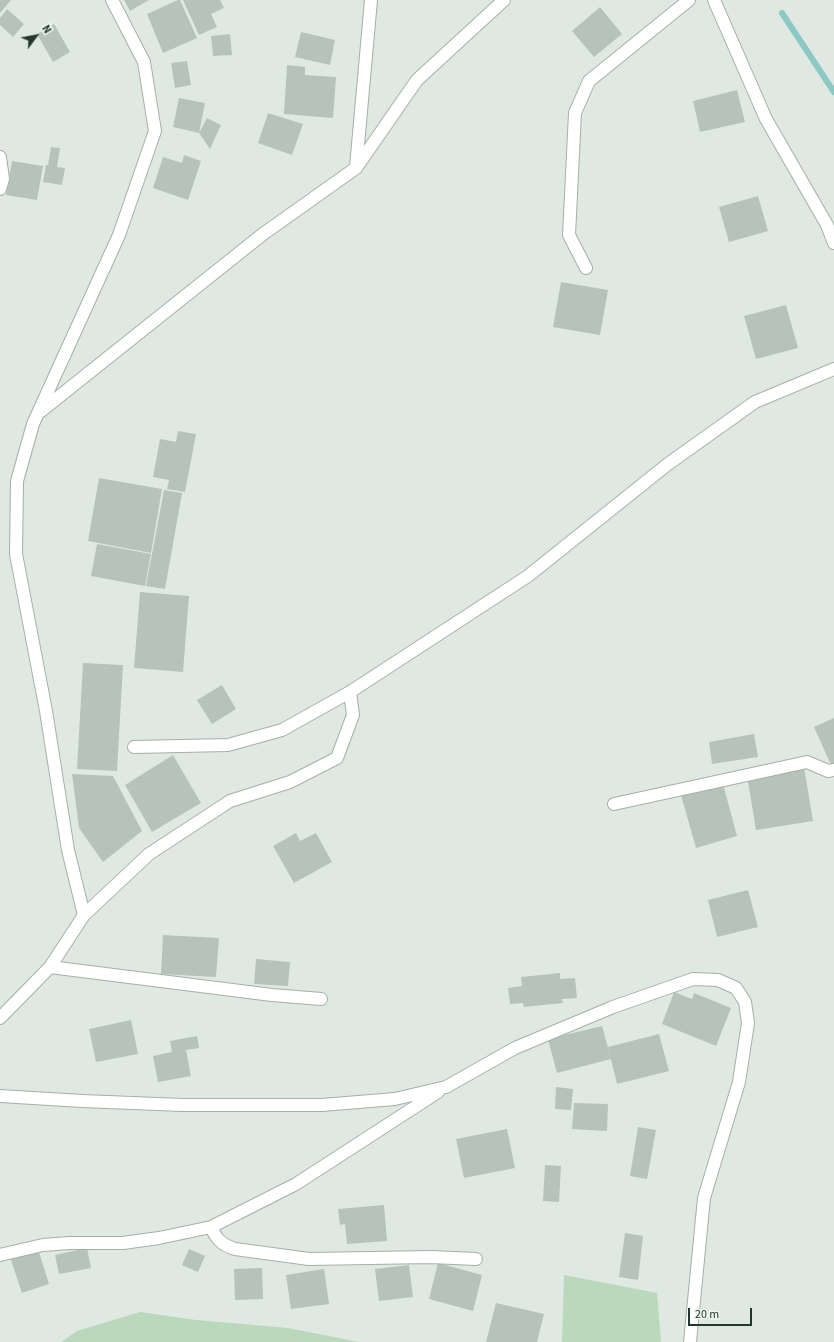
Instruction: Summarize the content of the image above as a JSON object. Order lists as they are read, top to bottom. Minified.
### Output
{"scale_bar":"20 m","north":"top right"}
